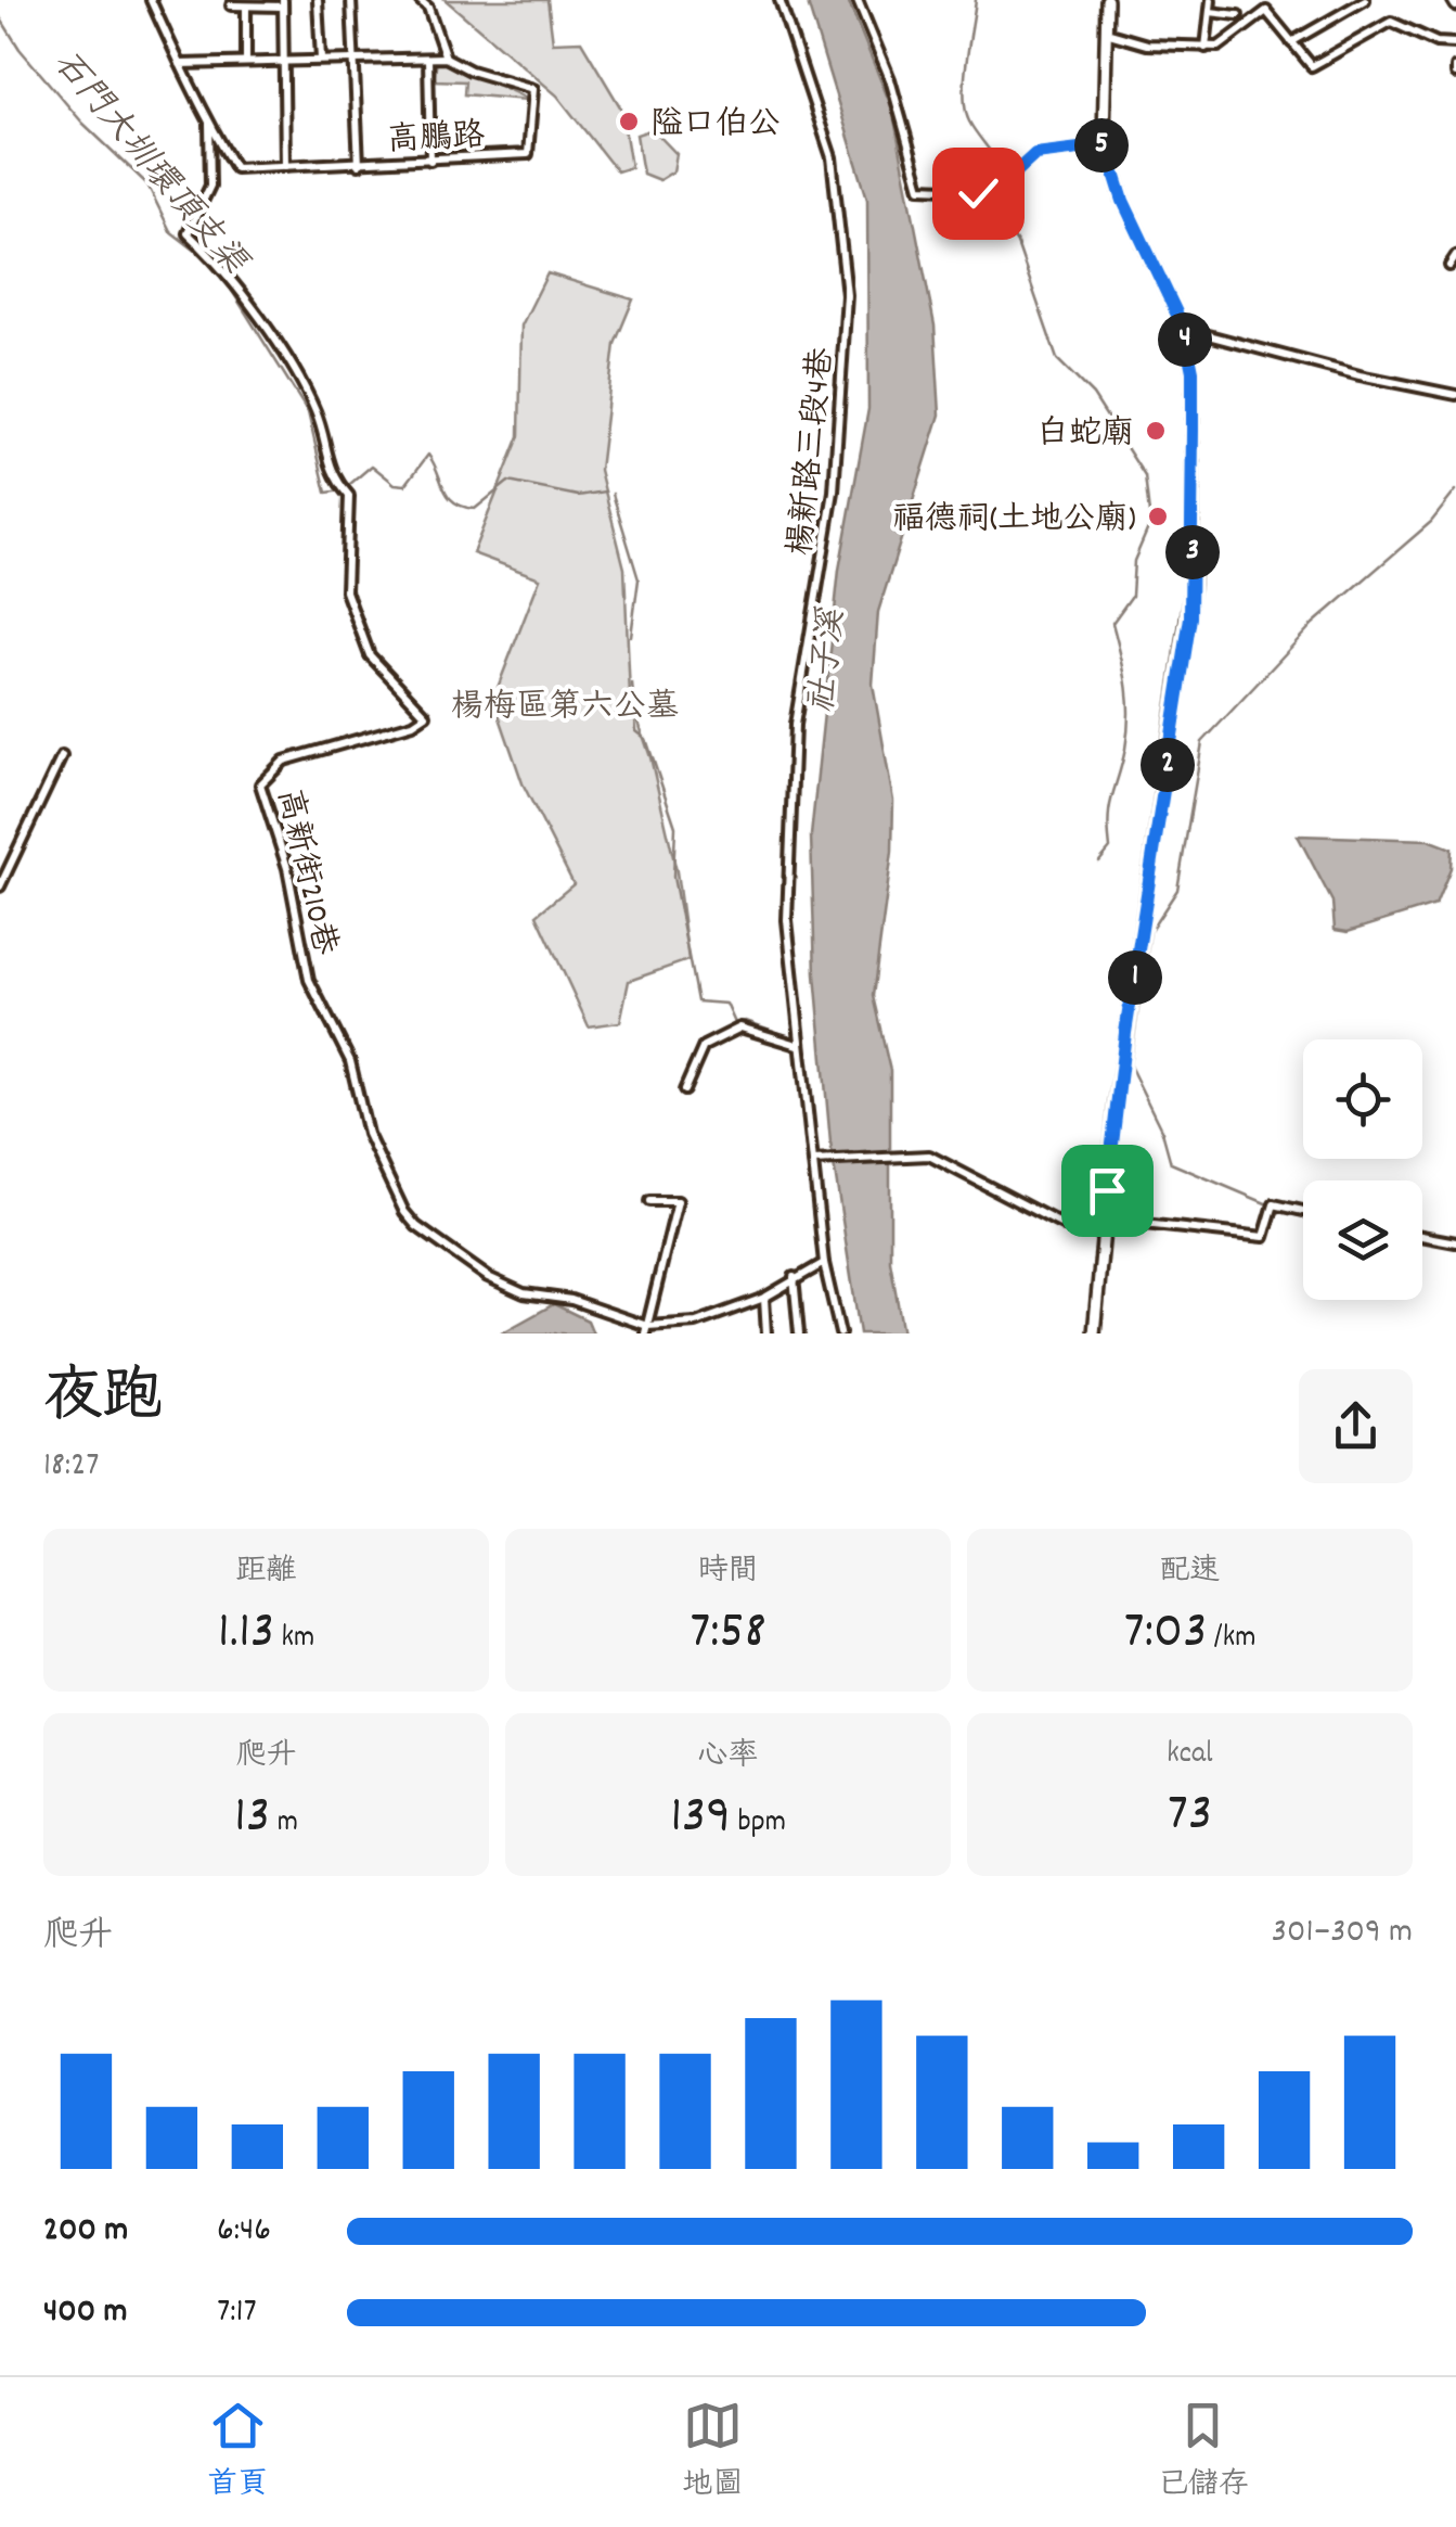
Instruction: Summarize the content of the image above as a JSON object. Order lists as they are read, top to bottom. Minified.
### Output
{"streets":{"street":["高鵬路","楊新路三段4巷","高新街210巷"]},"crossings":[["高鵬路","高新街210巷"],["楊新路三段4巷","高新街210巷"]],"water":["石門大圳環頂支渠","社子溪"],"parks":["楊梅區第六公墓"],"places":["隘口伯公","白蛇廟","福德祠(土地公廟)"],"page":{"pins":["5","4","3","2","1"],"heading":["夜跑","18:27"],"stats":[["距離","1.13 km"],["時間","7:58"],["配速","7:03 /km"],["爬升","13 m"],["心率","139 bpm"],["kcal","73"]],"chart":["爬升","301–309 m"],"list":[{"name":"200 m","note":"6:46"},{"name":"400 m","note":"7:17"}],"tabs":["首頁","地圖","已儲存"]}}
